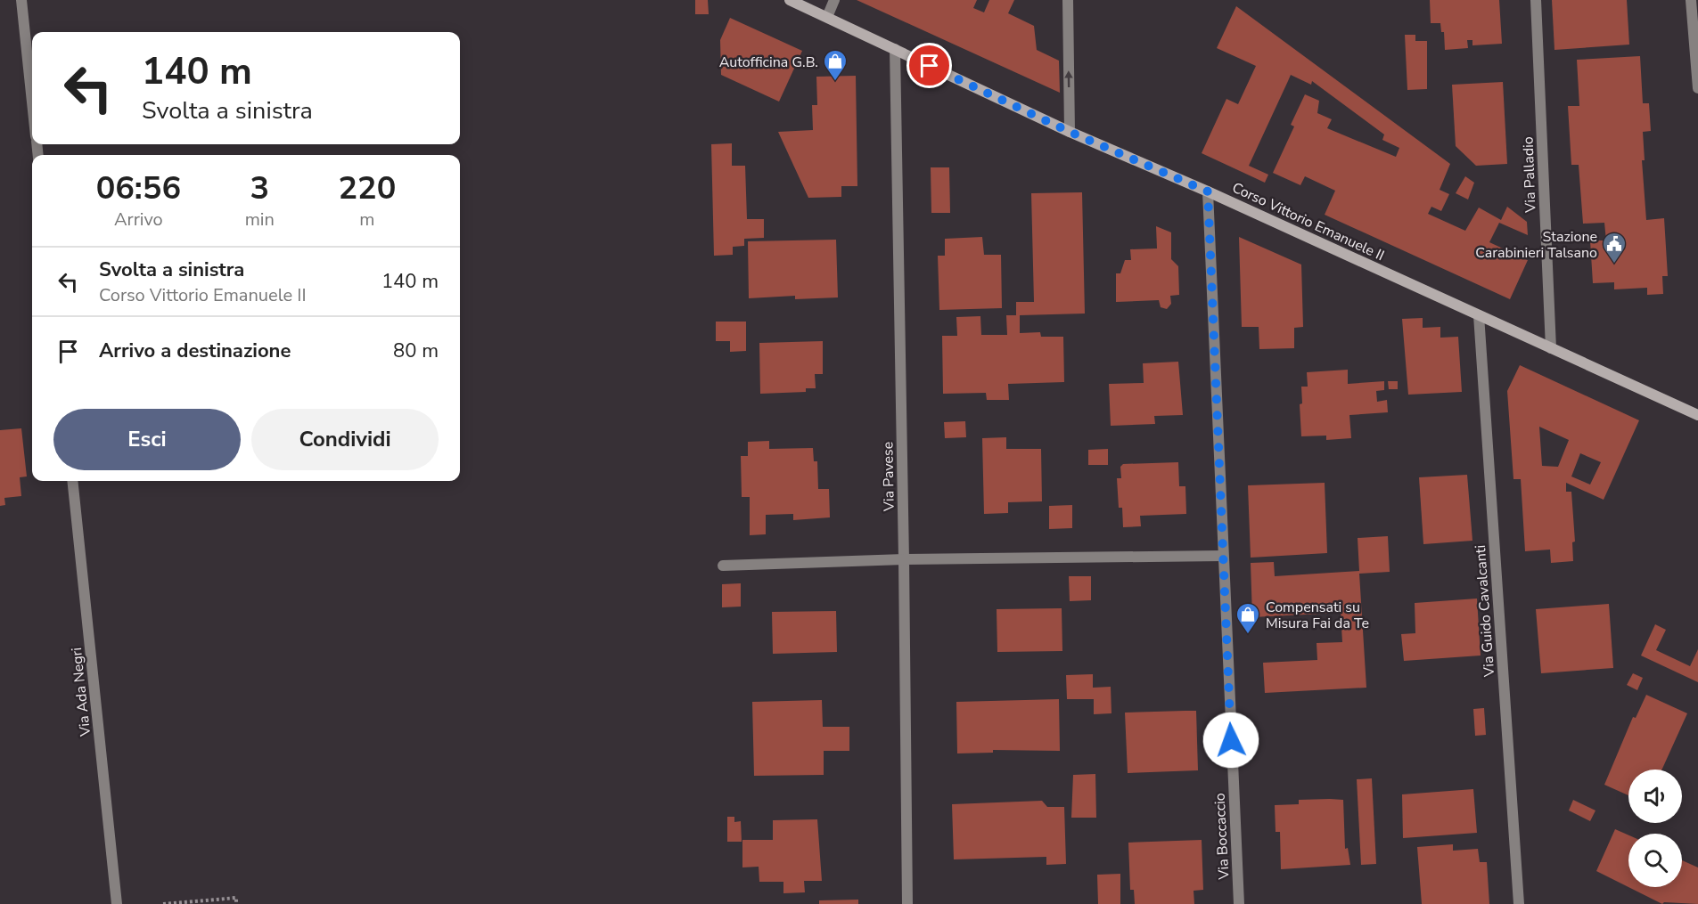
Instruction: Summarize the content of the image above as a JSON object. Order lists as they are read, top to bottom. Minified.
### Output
{"streets":{"street":["Via Palladio","Corso Vittorio Emanuele II","Via Pavese","Via Guido Cavalcanti","Via Ada Negri","Via Boccaccio"]},"crossings":[["Via Palladio","Corso Vittorio Emanuele II"],["Corso Vittorio Emanuele II","Via Pavese"],["Corso Vittorio Emanuele II","Via Guido Cavalcanti"],["Corso Vittorio Emanuele II","Via Boccaccio"]],"places":{"shop":["Autofficina G.B.","Compensati su Misura Fai da Te"],"public building":["Stazione Carabinieri Talsano"]},"page":{"turn":["140 m","Svolta a sinistra"],"eta":["06:56","Arrivo","3","min","220","m"],"list":[{"name":"Svolta a sinistra","note":"Corso Vittorio Emanuele II","value":"140 m"},{"name":"Arrivo a destinazione","value":"80 m"}],"buttons":["Esci","Condividi"]}}
